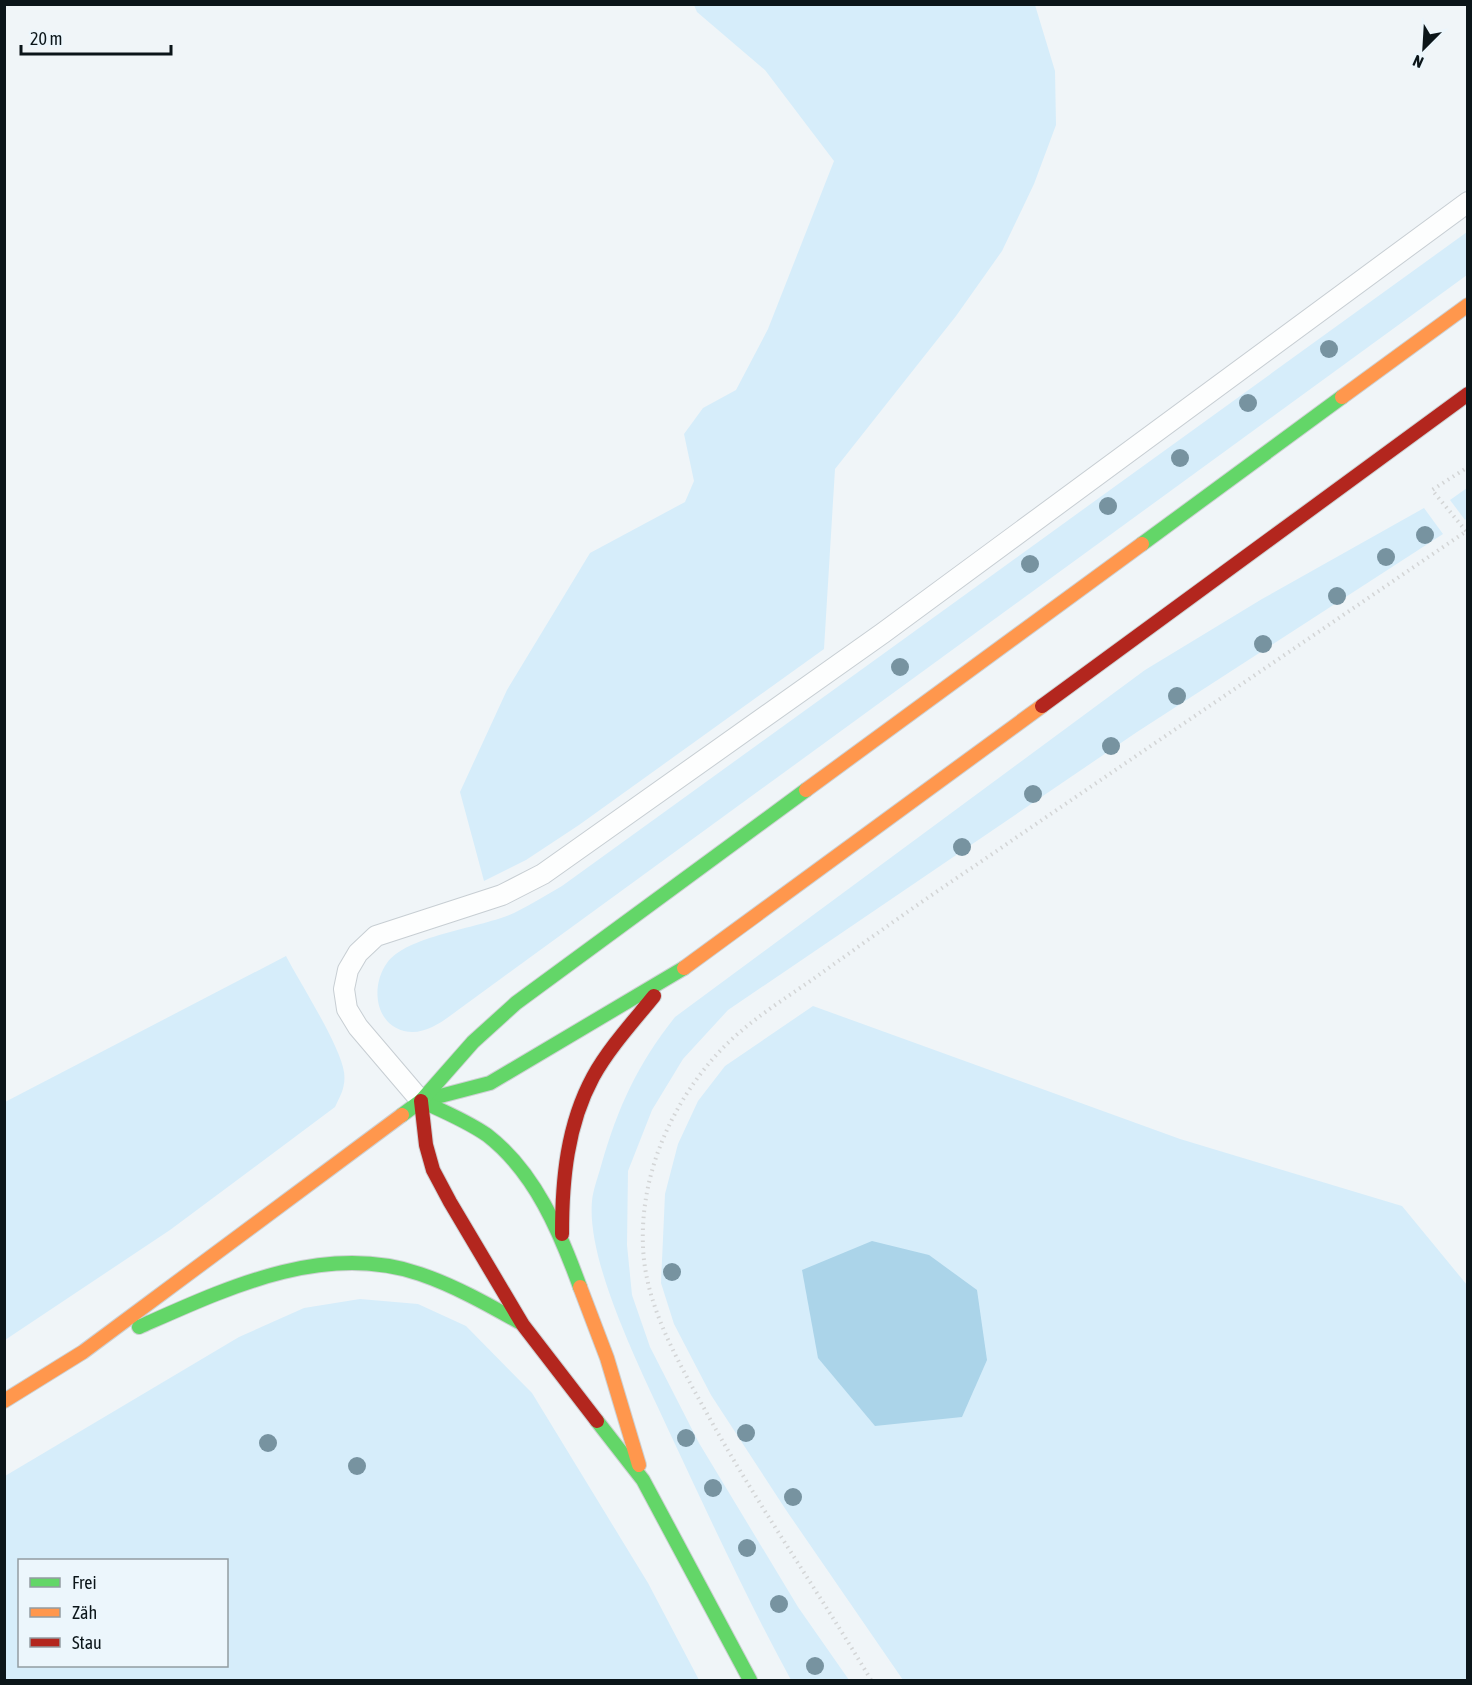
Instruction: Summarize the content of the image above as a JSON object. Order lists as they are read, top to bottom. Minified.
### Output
{"legend":["Frei","Zäh","Stau"],"scale_bar":"20 m","north":"bottom left"}
